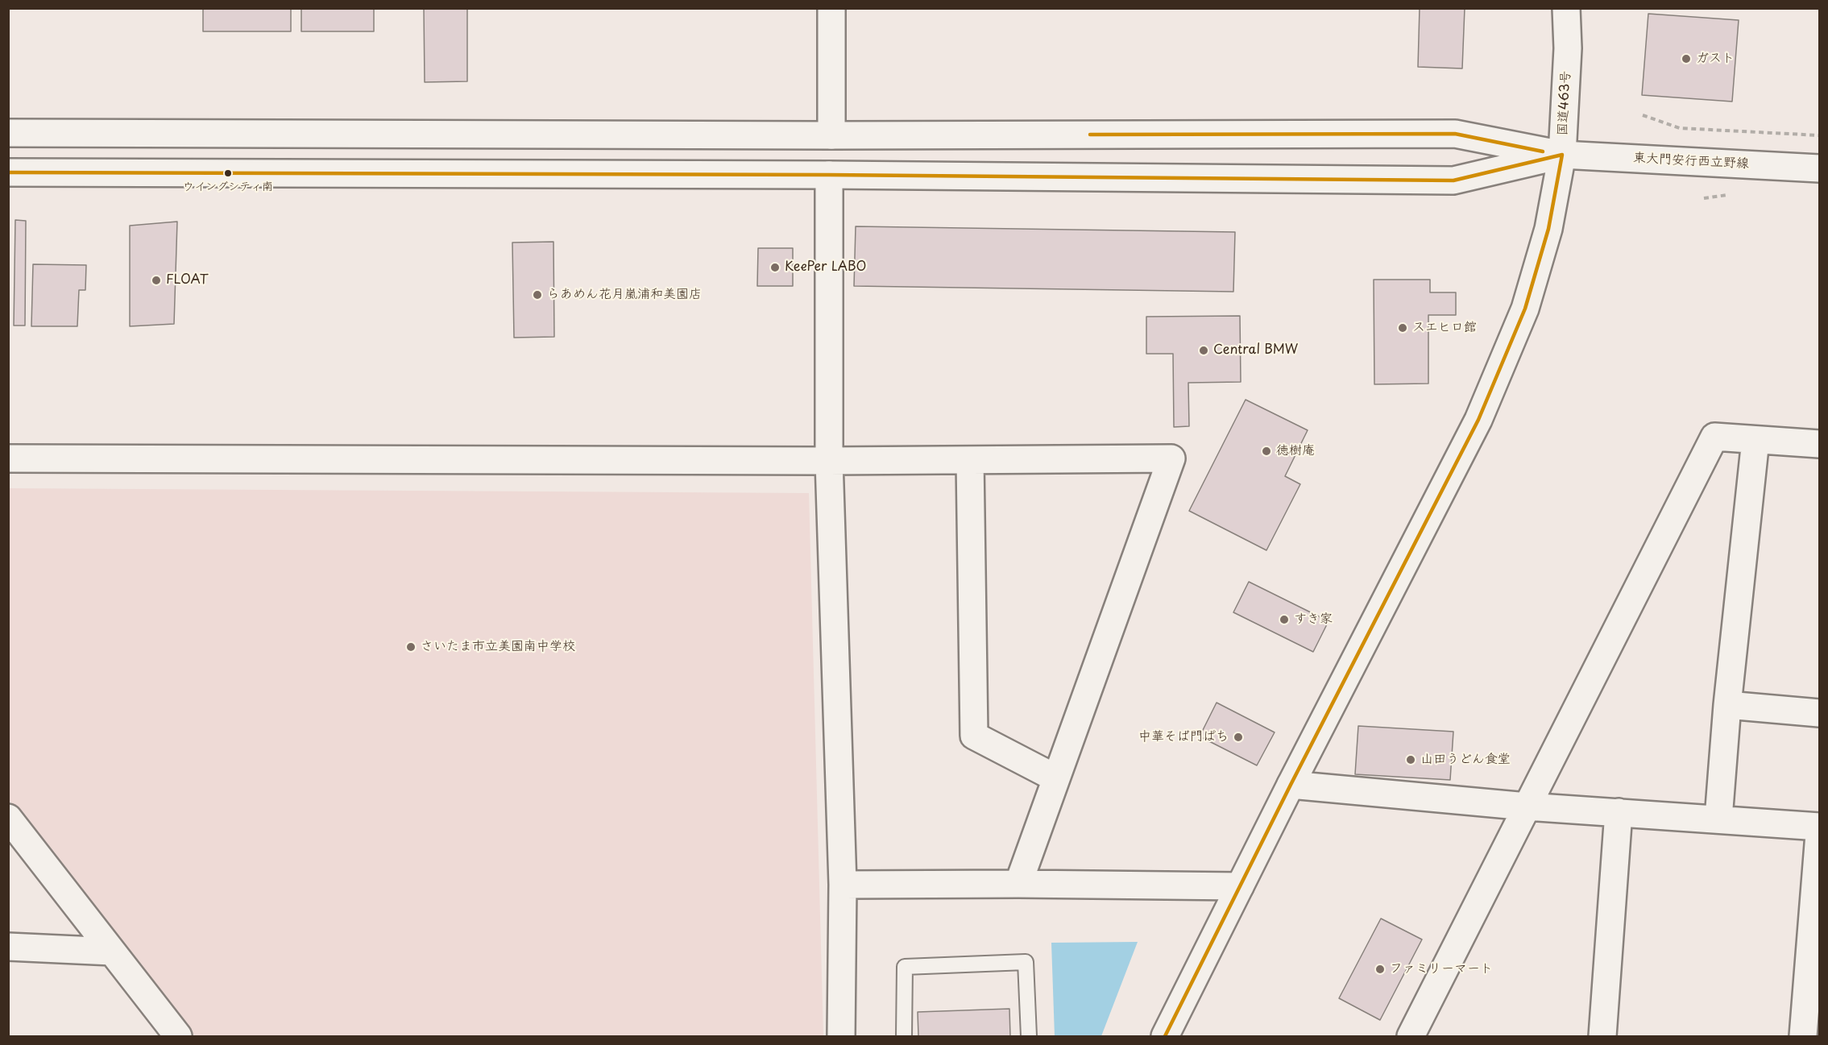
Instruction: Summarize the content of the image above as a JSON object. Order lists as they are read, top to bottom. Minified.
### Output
{"streets":{"main road":["国道463号","東大門安行西立野線"]},"crossings":[["国道463号","東大門安行西立野線"]],"places":["ガスト","ウイングシティ南","KeePer LABO","FLOAT","らあめん花月嵐浦和美園店","スエヒロ館","Central BMW","徳樹庵","すき家","さいたま市立美園南中学校","中華そば門ぱち","山田うどん食堂","ファミリーマート"]}
